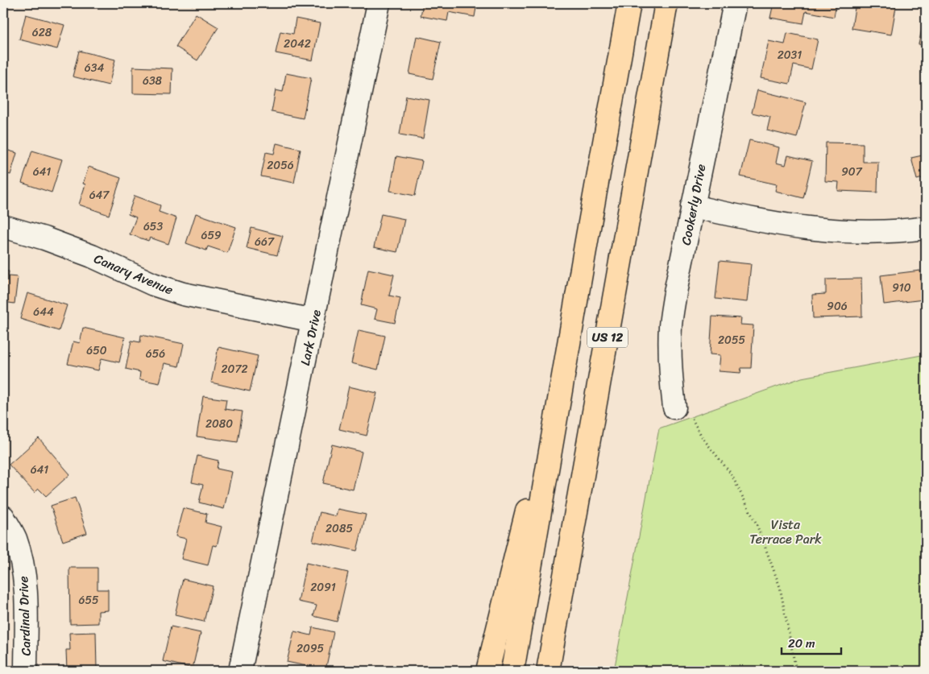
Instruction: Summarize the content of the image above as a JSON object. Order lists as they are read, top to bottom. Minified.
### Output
{"streets":{"highway":["US 12"],"street":["Cookerly Drive","Canary Avenue","Lark Drive","Cardinal Drive"]},"crossings":[["Canary Avenue","Lark Drive"]],"parks":["Vista Terrace Park"],"house_numbers":["628","2042","2031","634","638","2056","641","907","647","653","659","667","910","906","644","2055","650","656","2072","2080","641","2085","2091","655","2095"],"scale_bar":"20 m"}
